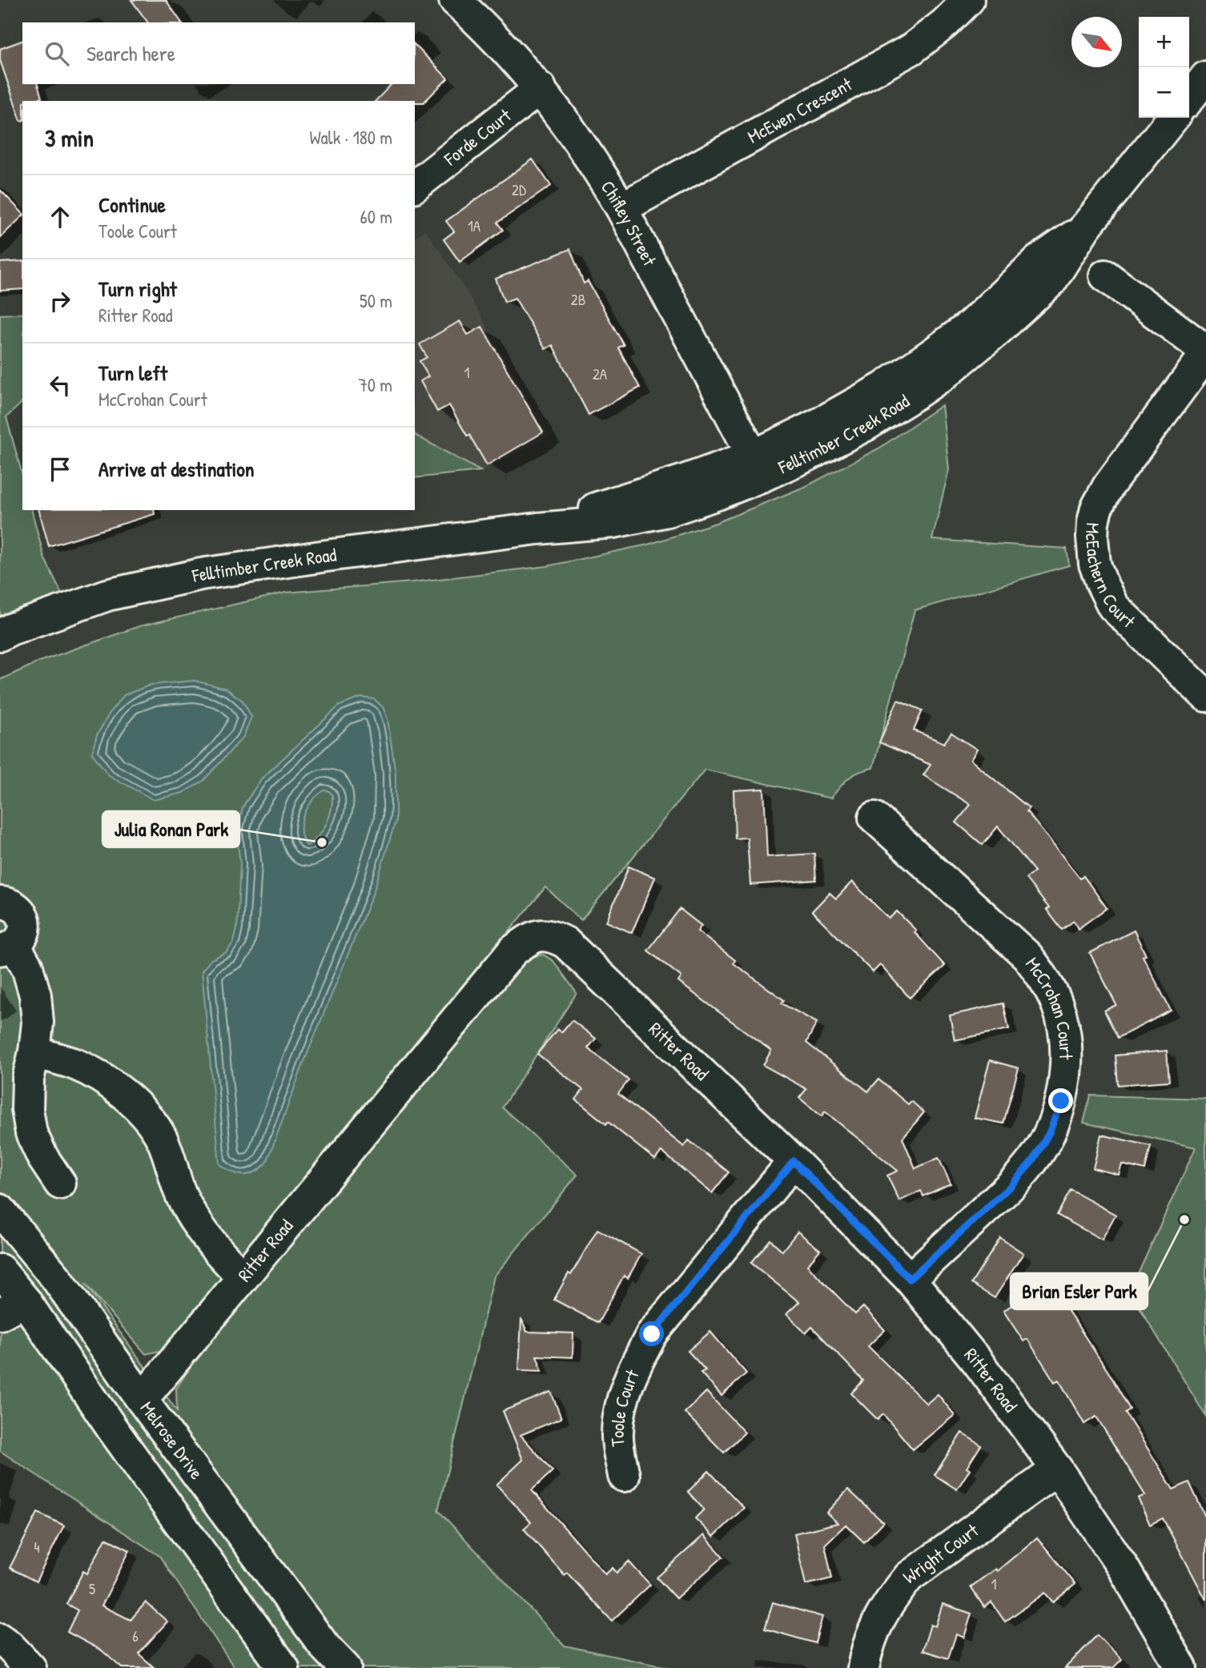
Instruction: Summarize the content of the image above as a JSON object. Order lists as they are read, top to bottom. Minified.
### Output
{"streets":{"street":["McEwen Crescent","Forde Court","Chifley Street","Felltimber Creek Road","McEachern Court","McCrohan Court","Ritter Road","Toole Court","Melrose Drive","Wright Court"]},"crossings":[["McEwen Crescent","Chifley Street"],["Forde Court","Chifley Street"],["Chifley Street","Felltimber Creek Road"],["McCrohan Court","Ritter Road"],["Ritter Road","Toole Court"],["Ritter Road","Melrose Drive"],["Ritter Road","Wright Court"]],"places":["Julia Ronan Park","Brian Esler Park"],"house_numbers":["2D","1A","2B","1","2A","4","1","5","6"],"north":"bottom right","page":{"map_buttons":["+","−"],"search":"Search here","heading":["3 min","Walk · 180 m"],"list":[["Continue","Toole Court","60 m"],["Turn right","Ritter Road","50 m"],["Turn left","McCrohan Court","70 m"],"Arrive at destination"]}}
